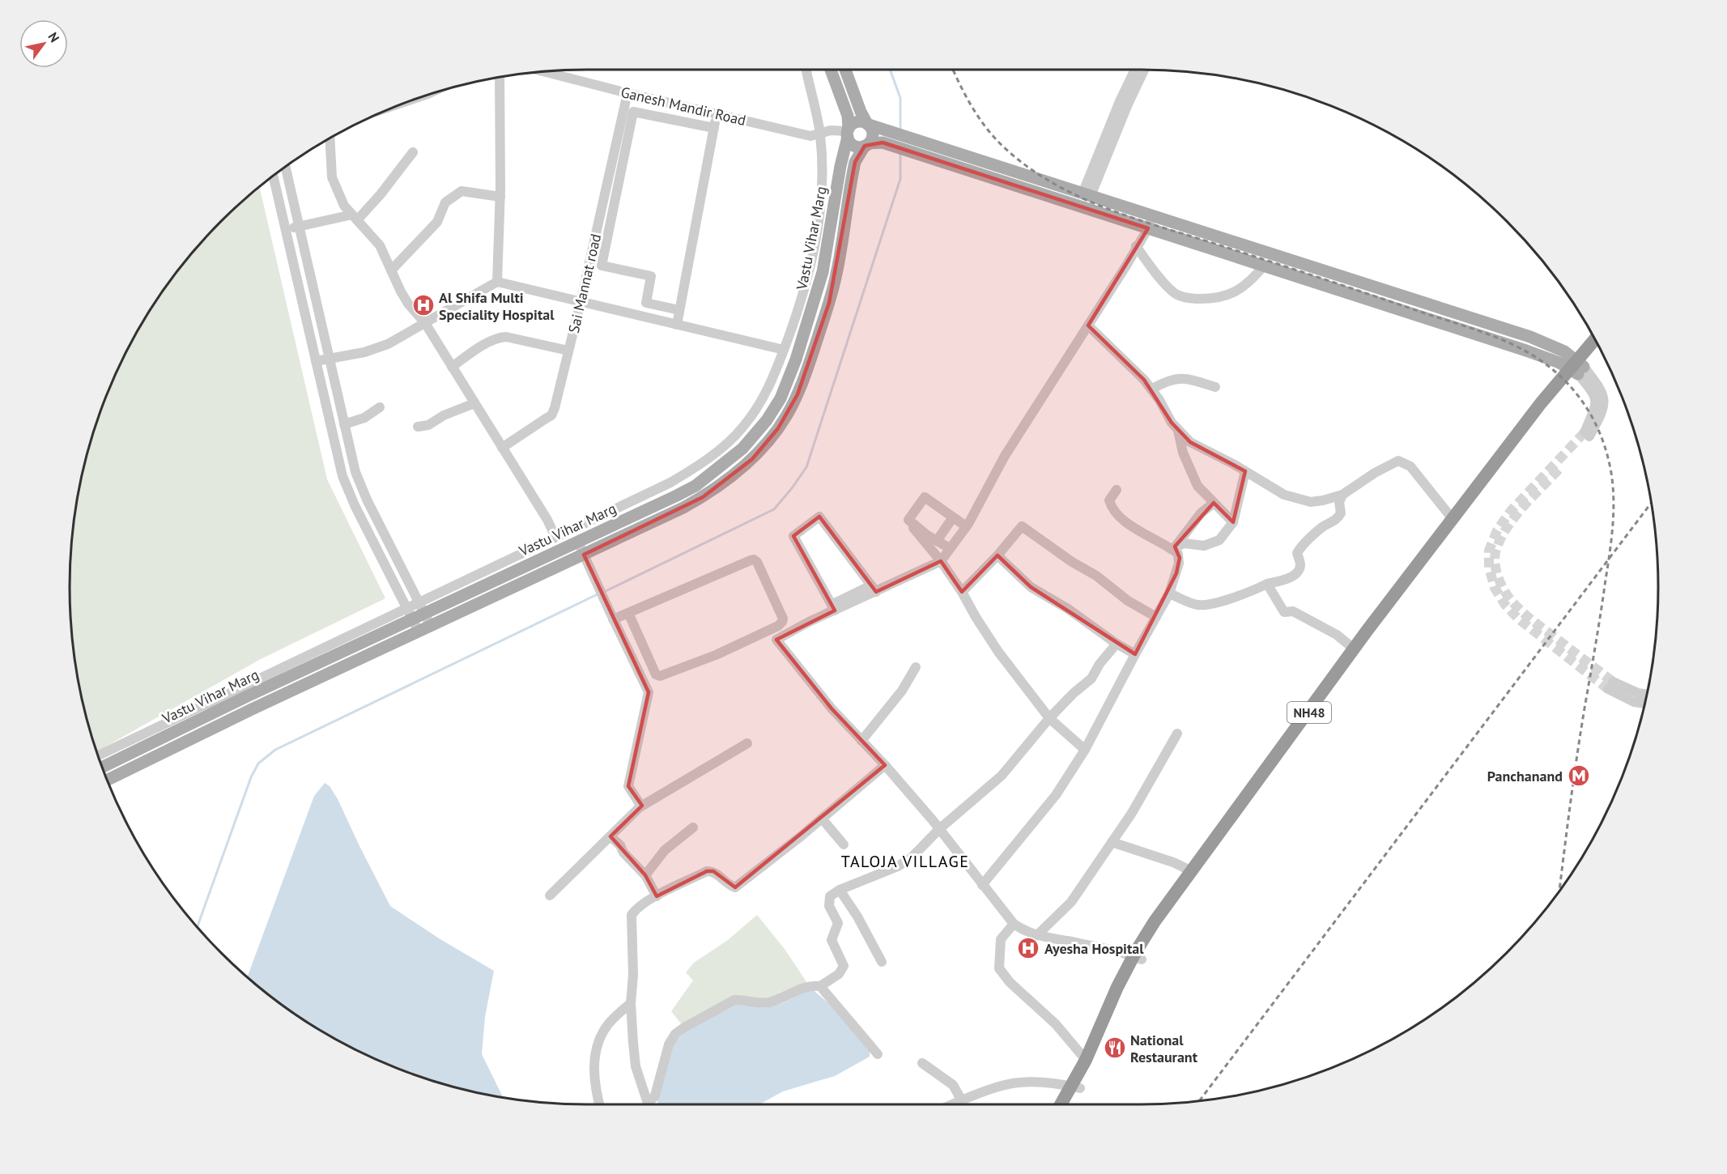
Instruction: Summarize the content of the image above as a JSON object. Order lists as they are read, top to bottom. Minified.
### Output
{"streets":{"highway":["NH48"],"main road":["Vastu Vihar Marg"],"street":["Ganesh Mandir Road","Sai Mannat road"]},"crossings":[["Ganesh Mandir Road","Vastu Vihar Marg"],["Ganesh Mandir Road","Sai Mannat road"]],"districts":["TALOJA VILLAGE"],"places":{"hospital":["Al Shifa Multi Speciality Hospital","Ayesha Hospital"],"metro station":["Panchanand"],"restaurant":["National Restaurant"]},"north":"top right"}
